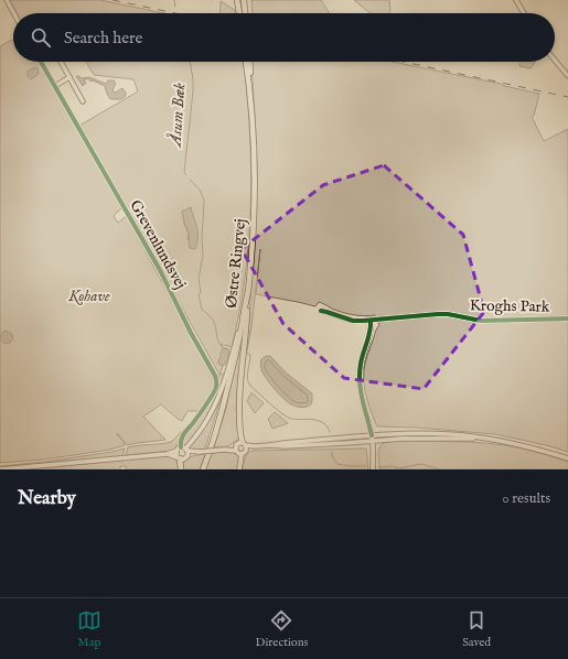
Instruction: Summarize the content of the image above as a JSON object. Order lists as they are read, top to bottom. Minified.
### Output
{"streets":{"main road":["Østre Ringvej"],"street":["Grevenlundsvej","Kroghs Park"]},"water":["Åsum Bæk"],"parks":["Kohave"],"page":{"search":"Search here","heading":["Nearby","0 results"],"nav":["Map","Directions","Saved"]}}
